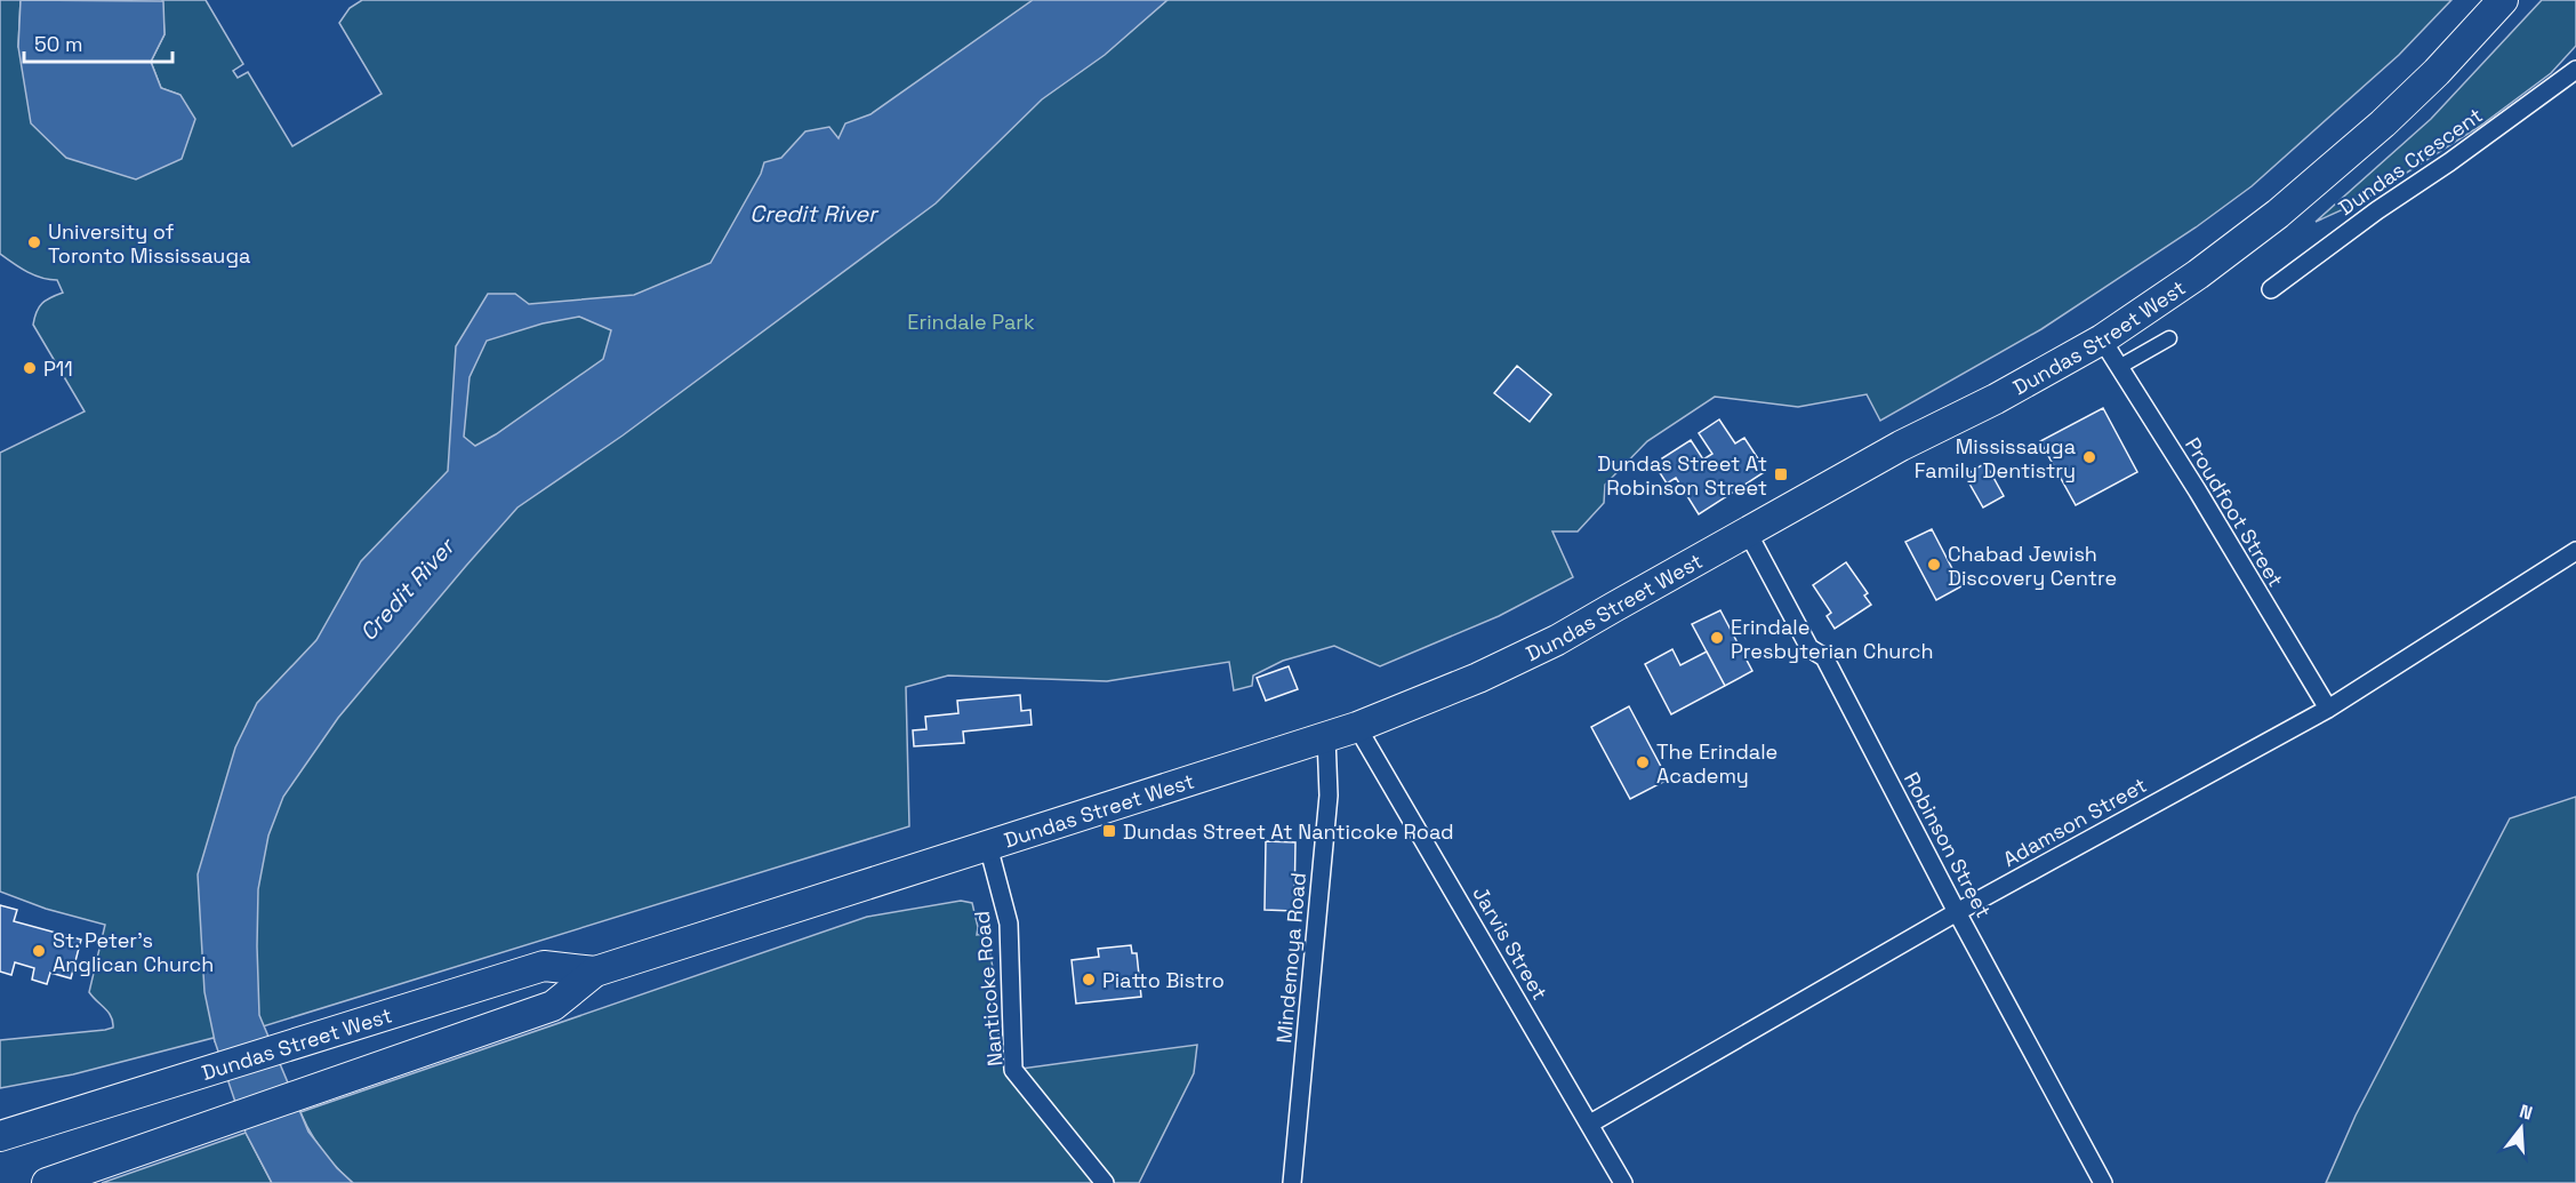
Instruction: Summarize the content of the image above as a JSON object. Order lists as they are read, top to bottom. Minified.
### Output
{"streets":{"main road":["Dundas Street West"],"street":["Dundas Crescent","Proudfoot Street","Adamson Street","Robinson Street","Jarvis Street","Mindemoya Road","Nanticoke Road"]},"crossings":[["Dundas Street West","Proudfoot Street"],["Dundas Street West","Robinson Street"],["Dundas Street West","Jarvis Street"],["Dundas Street West","Mindemoya Road"],["Dundas Street West","Nanticoke Road"],["Proudfoot Street","Adamson Street"],["Adamson Street","Robinson Street"],["Adamson Street","Jarvis Street"]],"water":["Credit River"],"parks":["Erindale Park"],"places":{"other":["University of Toronto Mississauga","P11","Mississauga Family Dentistry","Chabad Jewish Discovery Centre","Erindale Presbyterian Church","The Erindale Academy","St. Peter's Anglican Church","Piatto Bistro"],"transit":["Dundas Street At Robinson Street","Dundas Street At Nanticoke Road"]},"scale_bar":"50 m","north":"top"}
